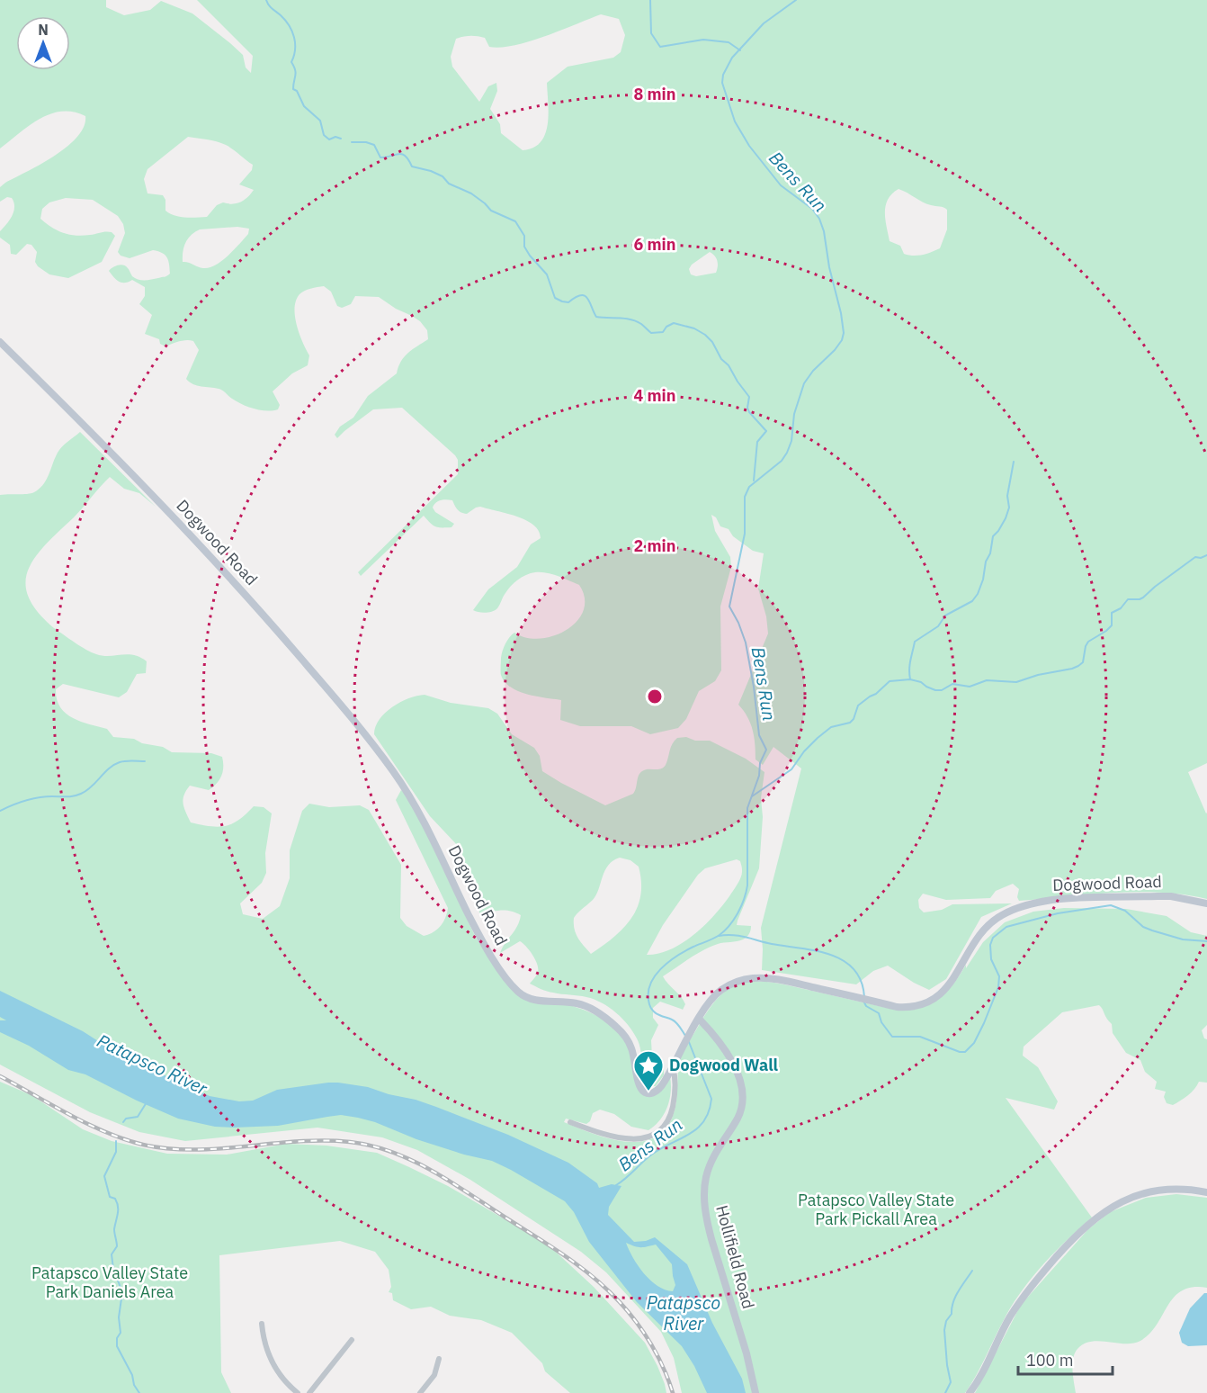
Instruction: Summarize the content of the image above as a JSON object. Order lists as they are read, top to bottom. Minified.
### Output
{"streets":{"street":["Dogwood Road","Hollifield Road"]},"crossings":[["Dogwood Road","Hollifield Road"]],"water":["Bens Run","Patapsco River"],"parks":["Patapsco Valley State Park Pickall Area","Patapsco Valley State Park Daniels Area"],"places":{"place":["Dogwood Wall"]},"scale_bar":"100 m","north":"top","rings":["8 min","6 min","4 min","2 min"]}
